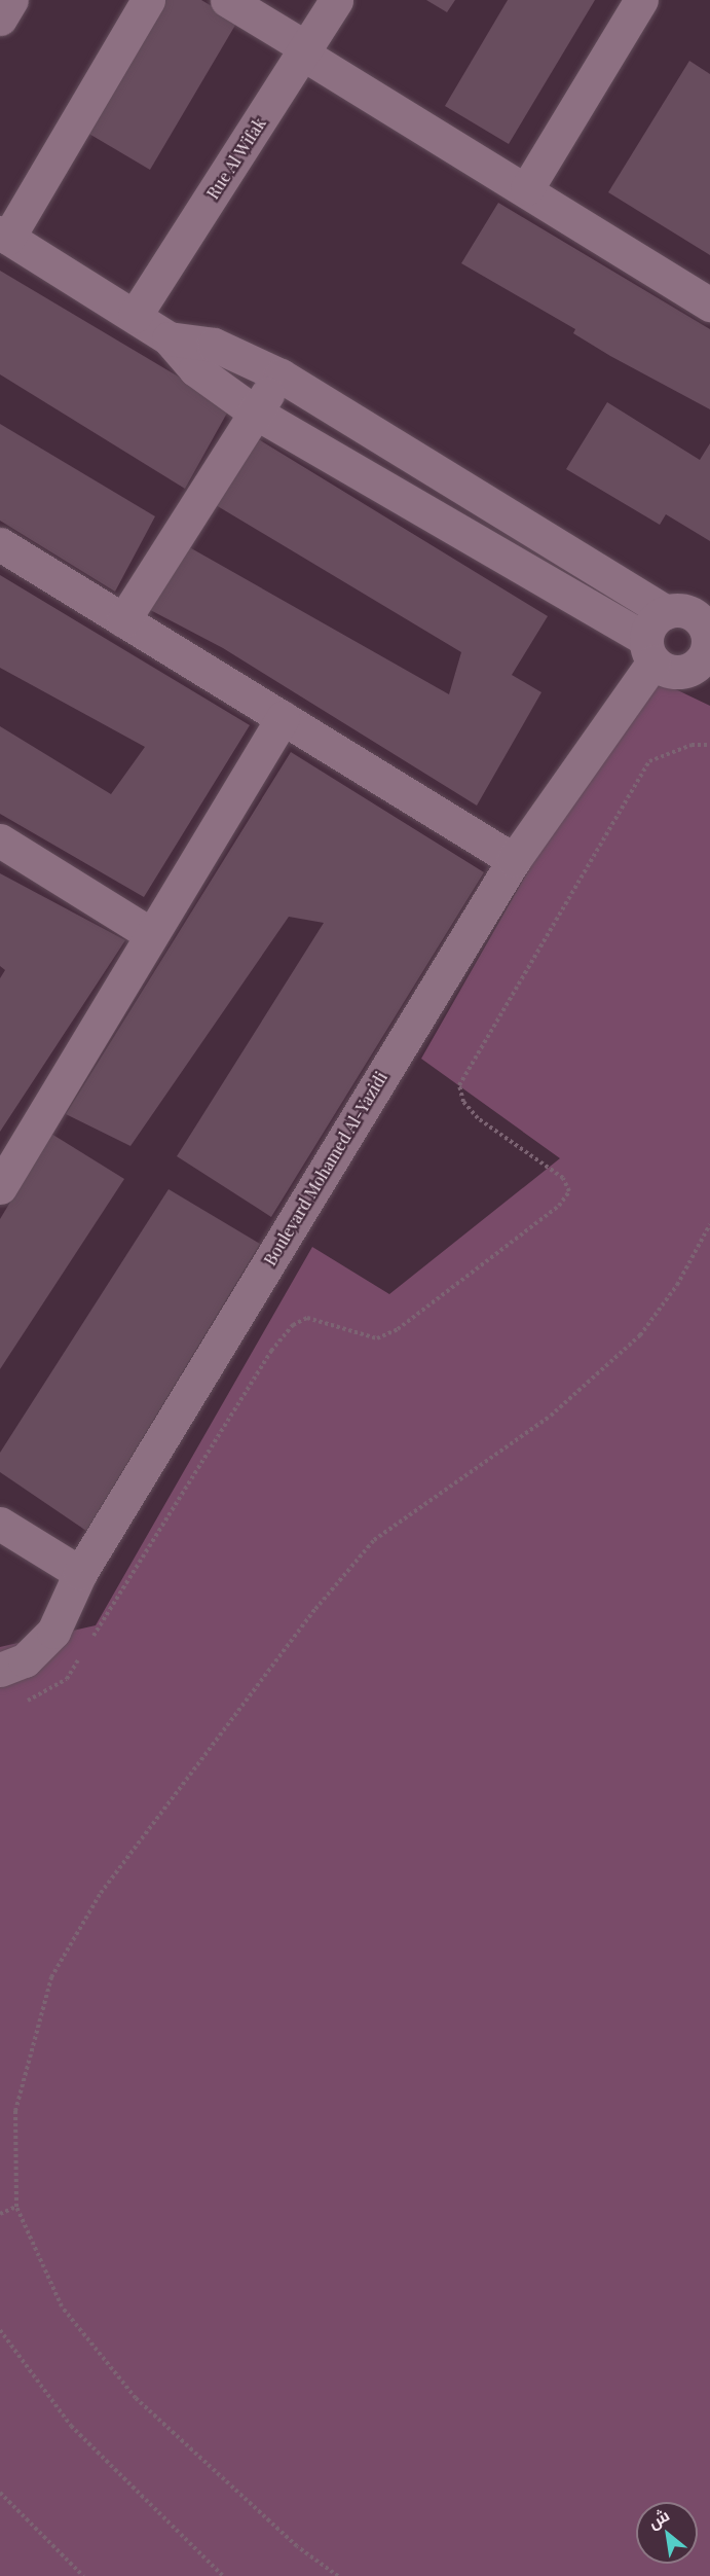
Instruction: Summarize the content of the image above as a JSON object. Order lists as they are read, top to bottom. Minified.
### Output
{"streets":{"street":["Rue Al Wifak","Boulevard Mohamed Al-Yazidi"]},"north":"top left"}
